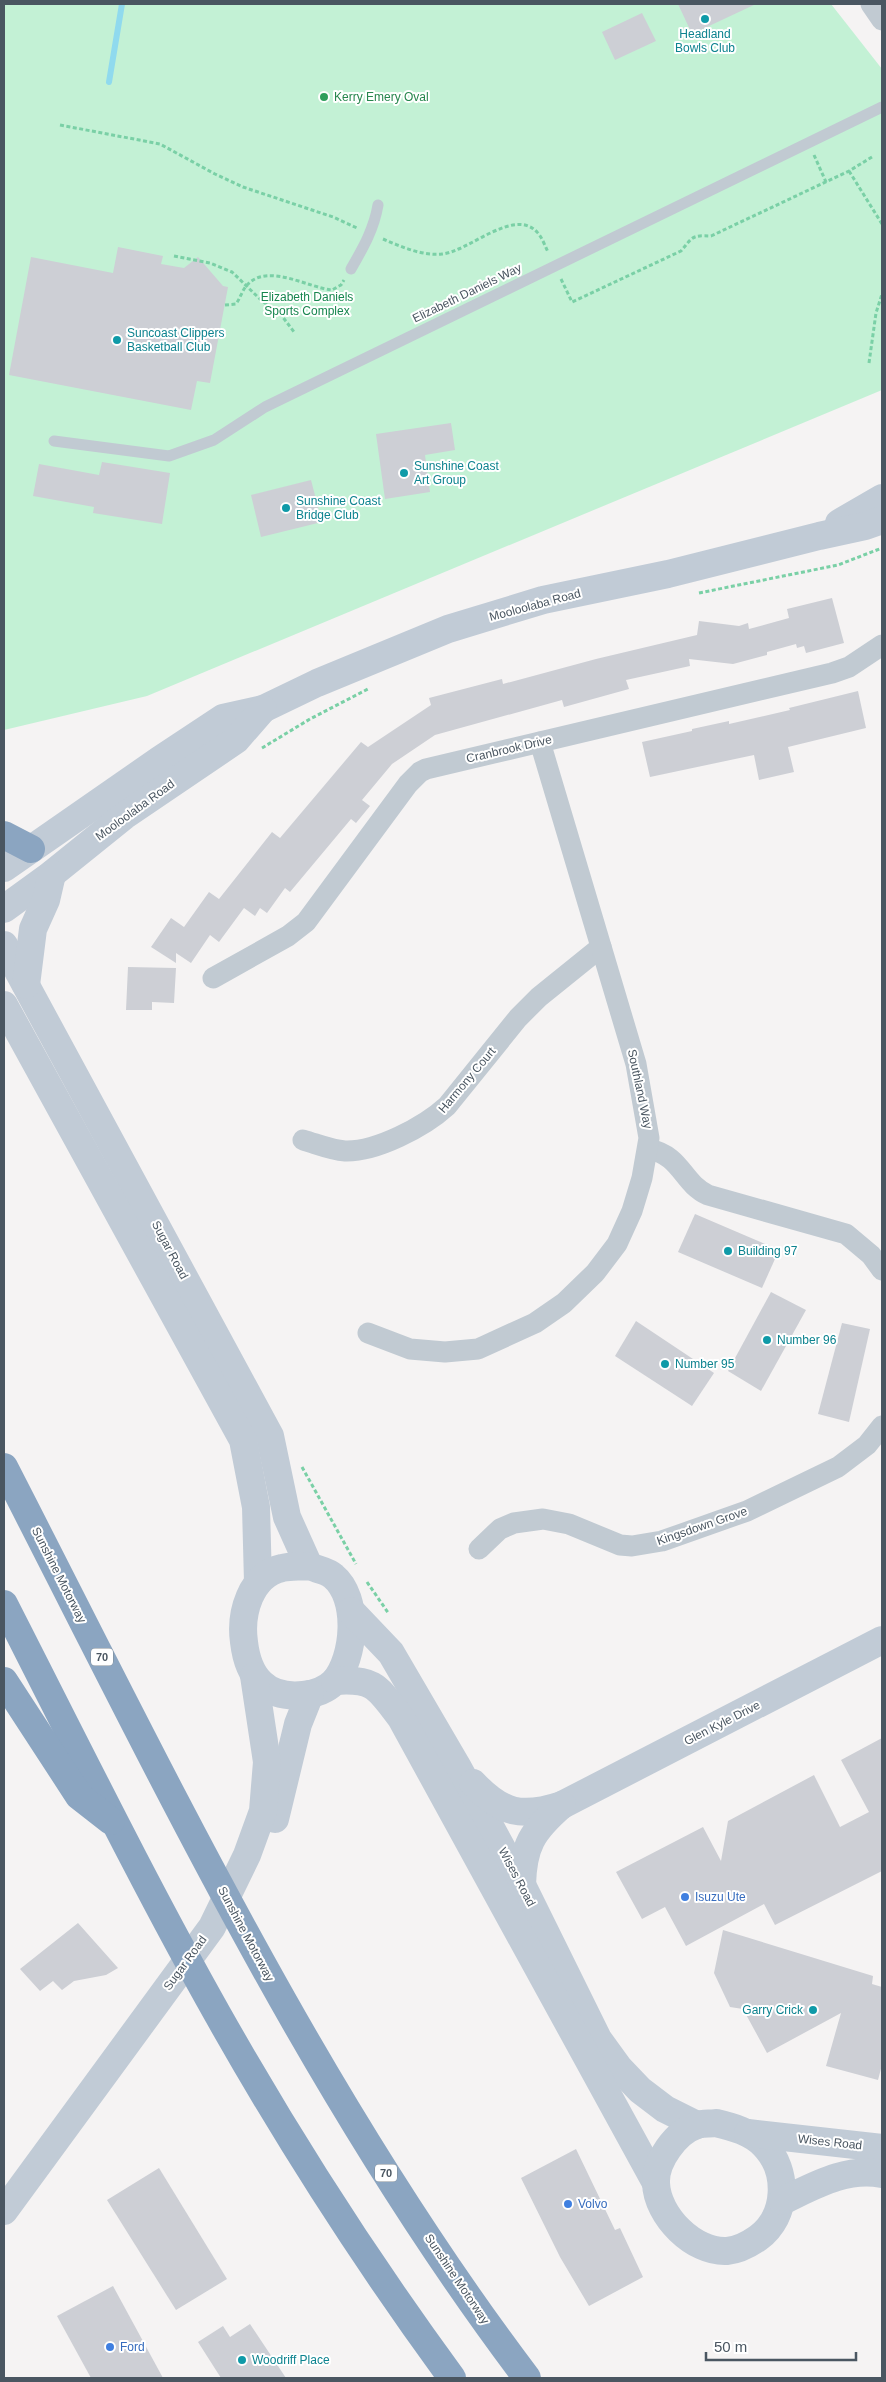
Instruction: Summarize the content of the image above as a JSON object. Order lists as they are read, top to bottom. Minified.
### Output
{"streets":{"highway":["Sunshine Motorway","70"],"main road":["Mooloolaba Road","Sugar Road","Glen Kyle Drive","Wises Road"],"street":["Cranbrook Drive","Harmony Court","Southland Way","Kingsdown Grove"],"lane":["Elizabeth Daniels Way"]},"crossings":[["Cranbrook Drive","Southland Way"],["Harmony Court","Southland Way"],["Sugar Road","Wises Road"]],"parks":["Elizabeth Daniels Sports Complex"],"places":["Headland Bowls Club","Kerry Emery Oval","Suncoast Clippers Basketball Club","Sunshine Coast Art Group","Sunshine Coast Bridge Club","Building 97","Number 96","Number 95","Isuzu Ute","Garry Crick","Volvo","Ford","Woodriff Place"],"scale_bar":"50 m"}
